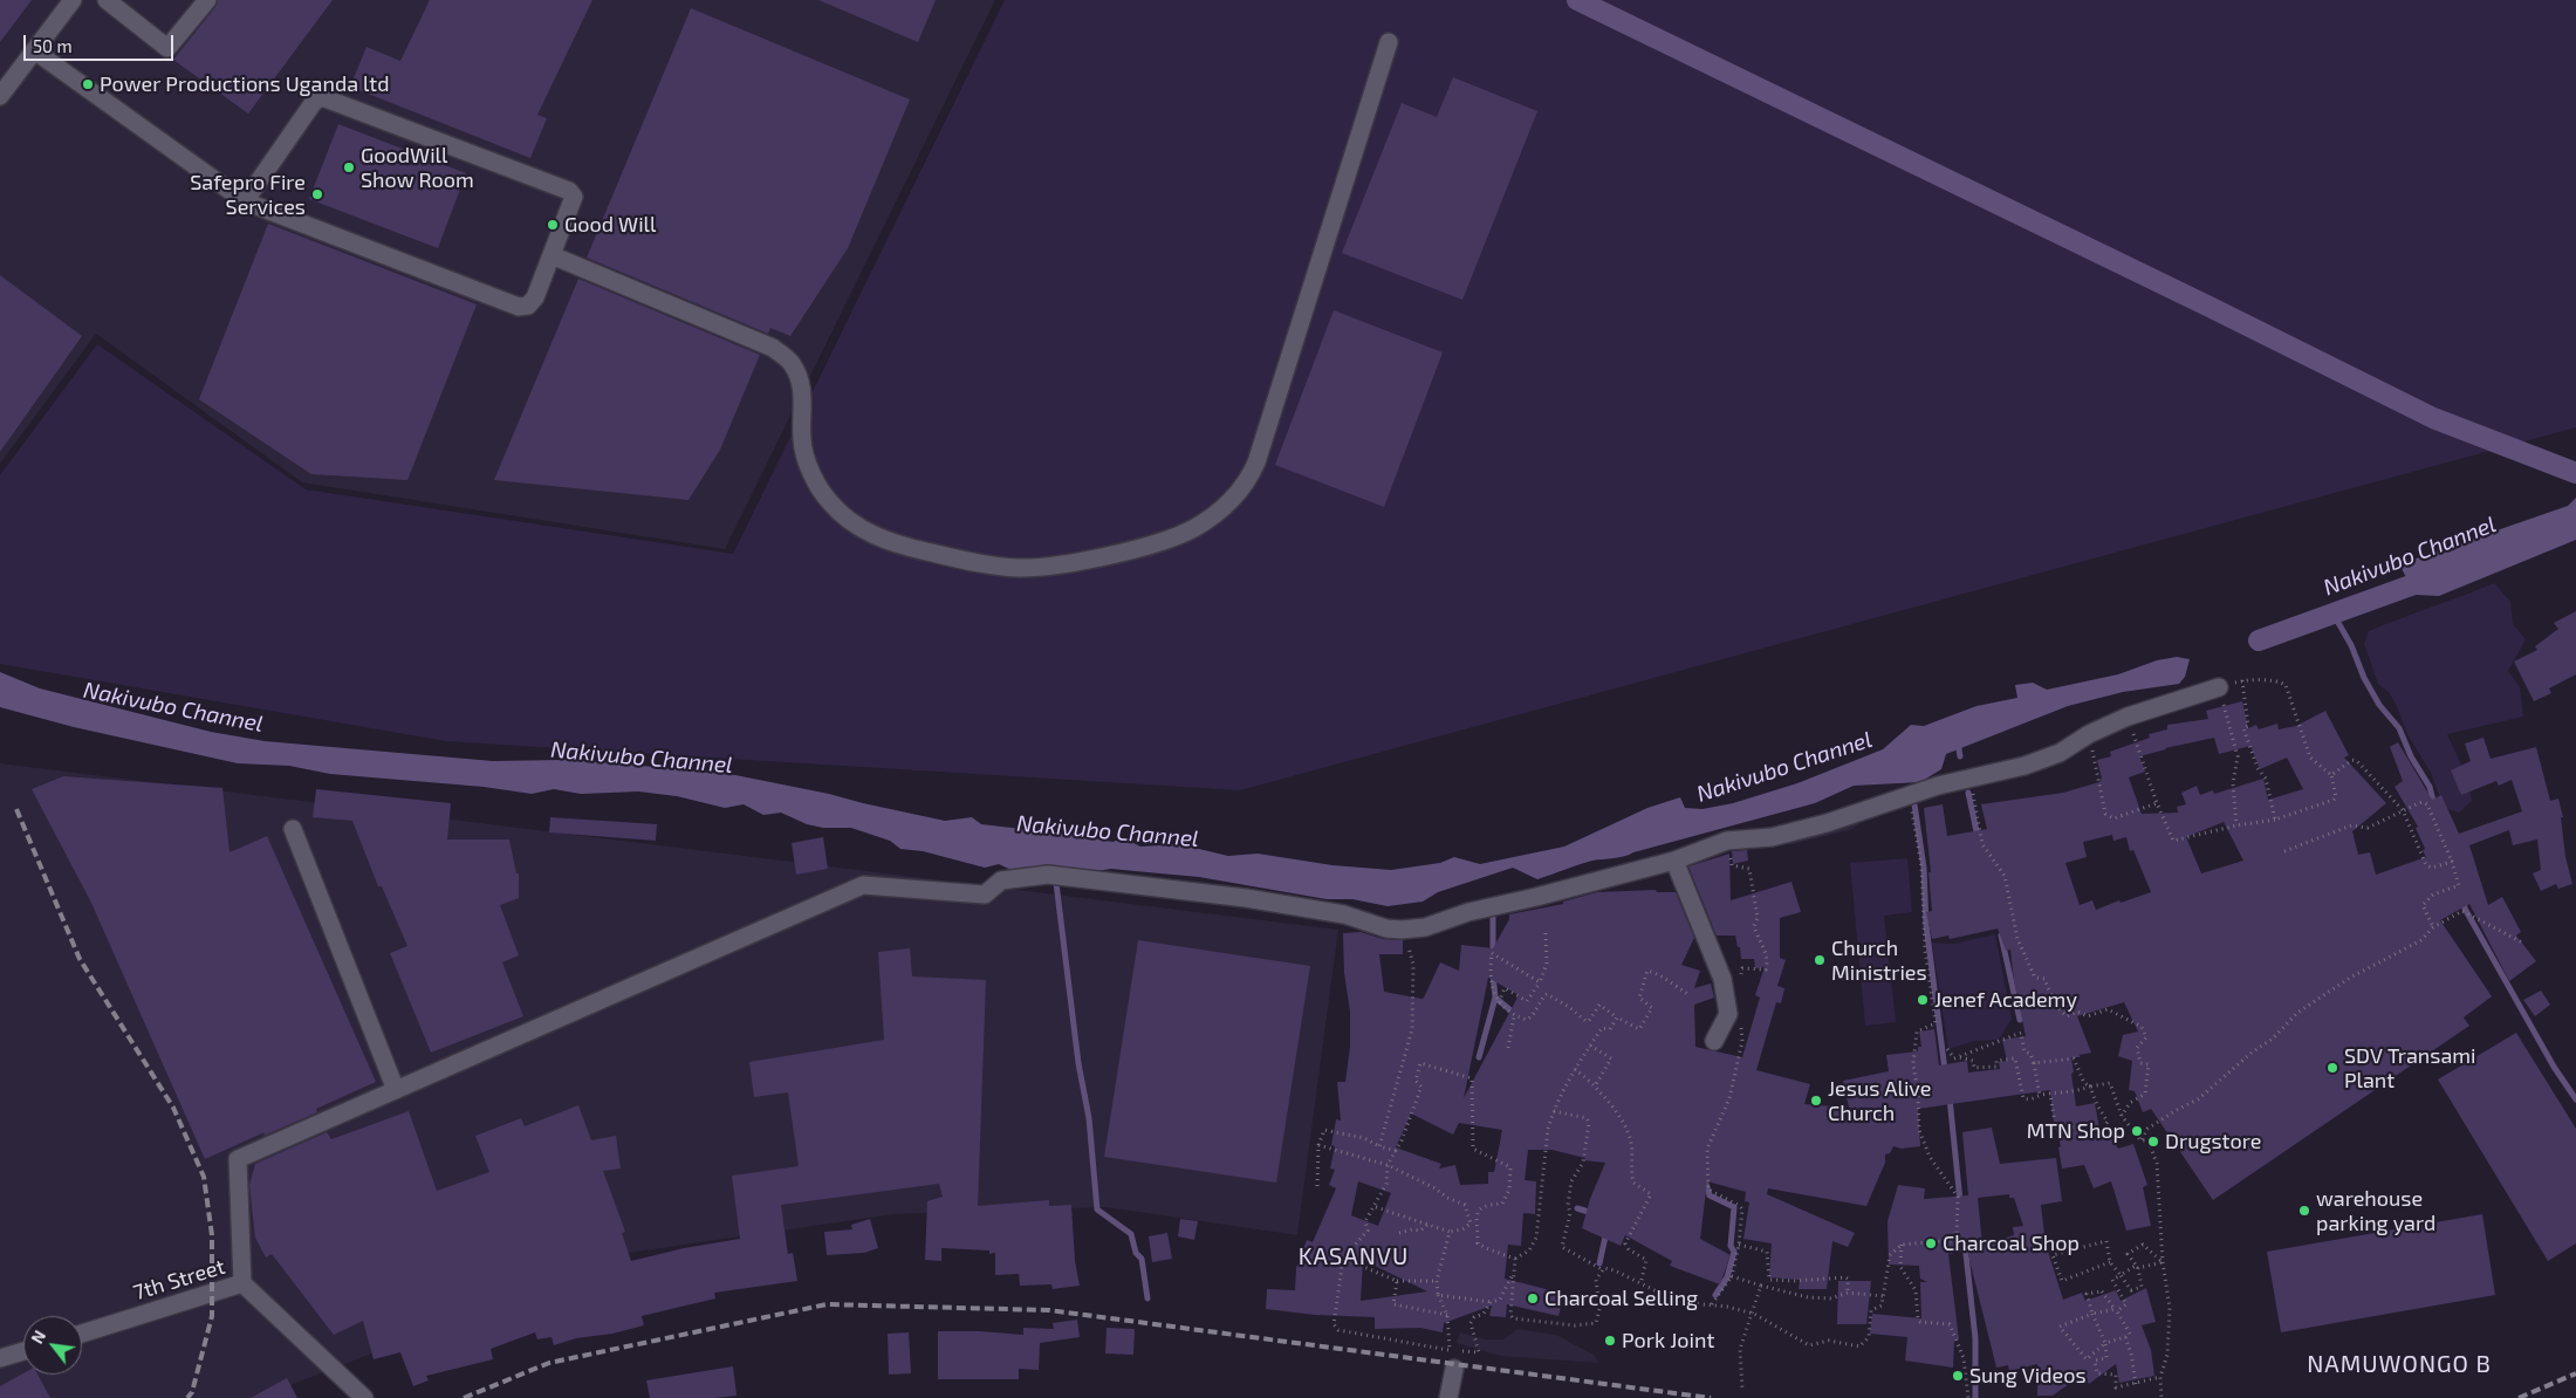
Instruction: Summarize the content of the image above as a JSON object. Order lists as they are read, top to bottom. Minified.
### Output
{"streets":{"street":["7th Street"]},"districts":["KASANVU","NAMUWONGO B"],"water":["Nakivubo Channel"],"places":["Power Productions Uganda ltd","GoodWill Show Room","Safepro Fire Services","Good Will","Church Ministries","Jenef Academy","SDV Transami Plant","Jesus Alive Church","MTN Shop","Drugstore","warehouse parking yard","Charcoal Shop","Charcoal Selling","Pork Joint","Sung Videos"],"scale_bar":"50 m","north":"top left"}
